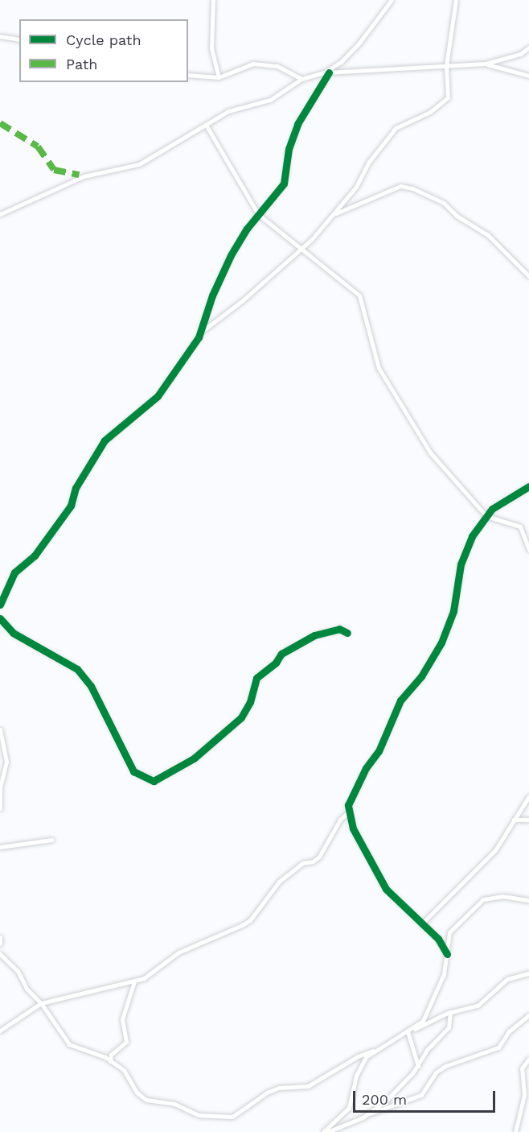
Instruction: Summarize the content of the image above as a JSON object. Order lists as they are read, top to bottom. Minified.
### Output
{"legend":["Cycle path","Path"],"scale_bar":"200 m"}
